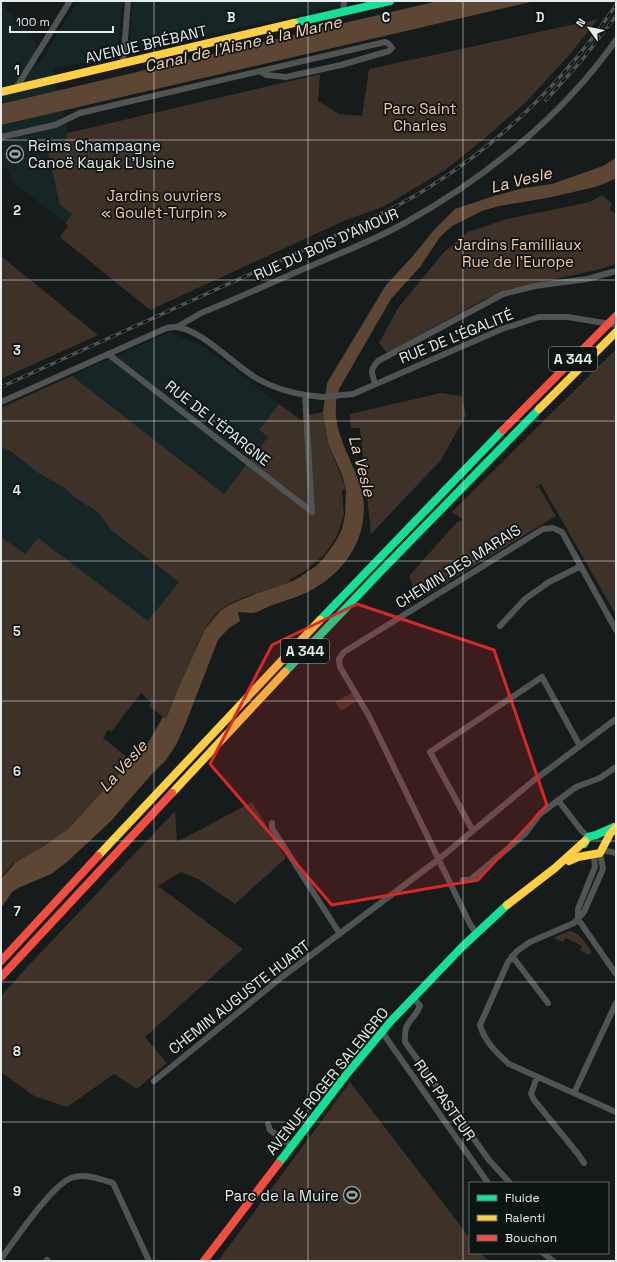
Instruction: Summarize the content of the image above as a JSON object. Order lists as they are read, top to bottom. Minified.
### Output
{"streets":{"main road":["AVENUE BRÉBANT","A 344","AVENUE ROGER SALENGRO"],"street":["RUE DU BOIS D'AMOUR","RUE DE L'ÉGALITÉ","RUE DE L'ÉPARGNE","CHEMIN DES MARAIS","CHEMIN AUGUSTE HUART","RUE PASTEUR"]},"crossings":[["RUE DU BOIS D'AMOUR","RUE DE L'ÉPARGNE"],["RUE DE L'ÉGALITÉ","RUE DE L'ÉPARGNE"],["CHEMIN DES MARAIS","CHEMIN AUGUSTE HUART"],["AVENUE ROGER SALENGRO","RUE PASTEUR"]],"water":["Canal de l'Aisne à la Marne","La Vesle"],"parks":["Parc Saint Charles","Jardins ouvriers « Goulet-Turpin »","Jardins Familliaux Rue de l'Europe"],"places":{"sports":["Reims Champagne Canoë Kayak L'Usine","Parc de la Muire"]},"legend":["Fluide","Ralenti","Bouchon"],"scale_bar":"100 m","north":"top left","grid":{"columns":["B","C","D"],"rows":["1","2","3","4","5","6","7","8","9"]}}
